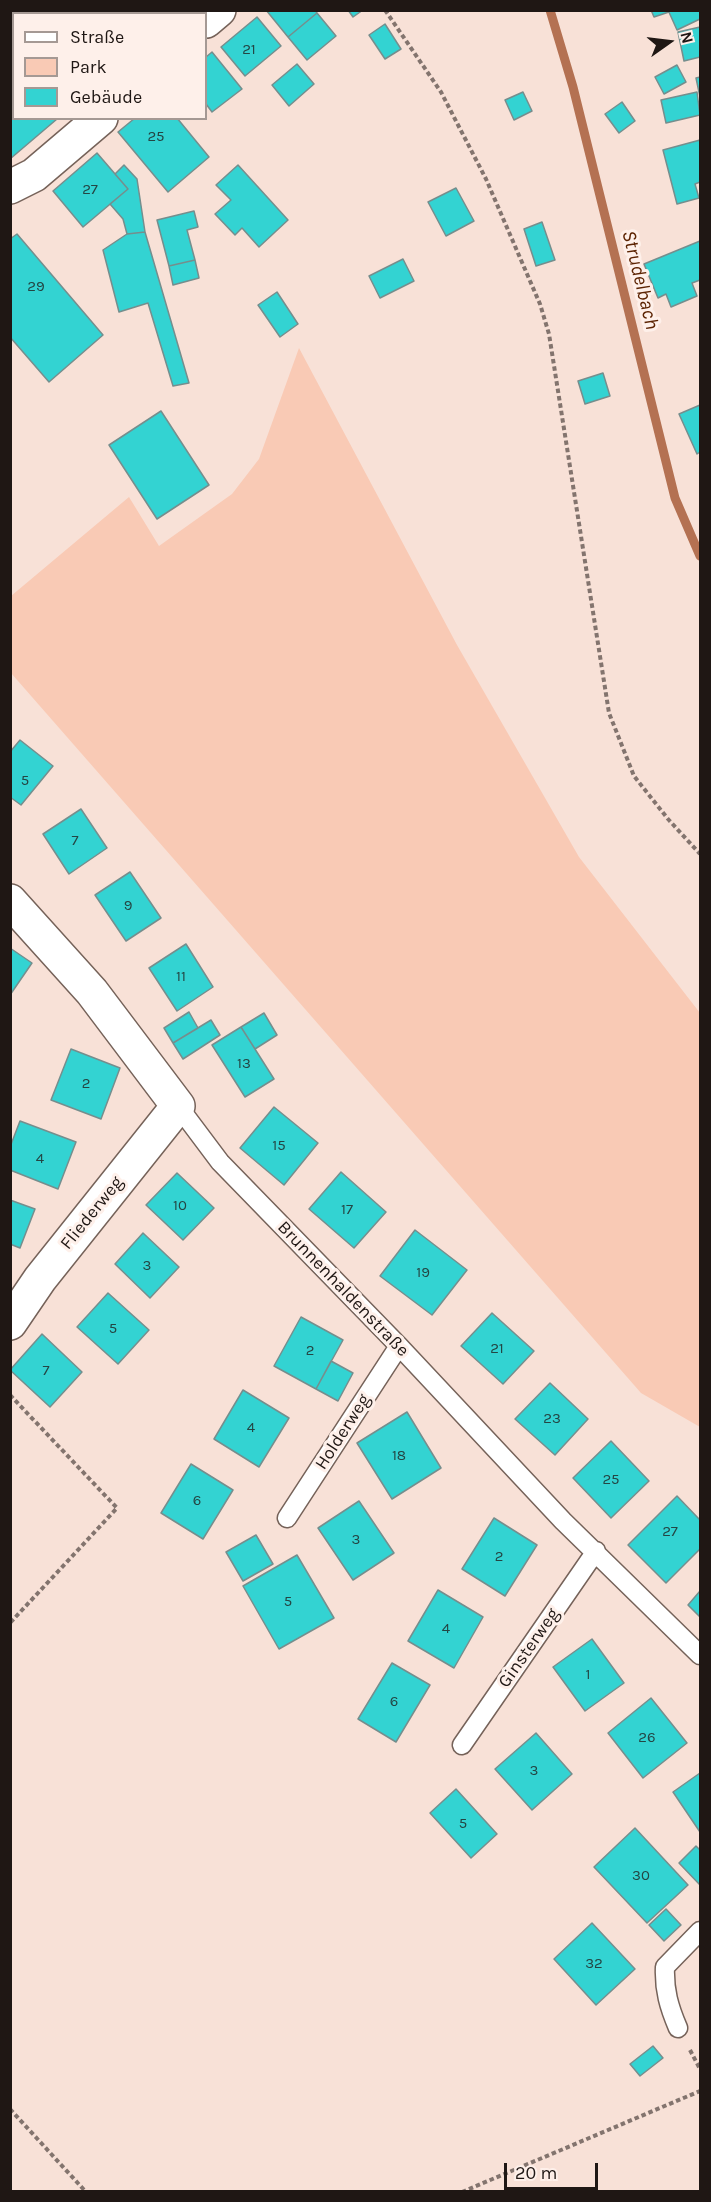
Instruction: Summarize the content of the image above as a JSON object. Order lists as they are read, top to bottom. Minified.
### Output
{"streets":{"street":["Fliederweg","Brunnenhaldenstraße"],"lane":["Holderweg","Ginsterweg"]},"crossings":[["Fliederweg","Brunnenhaldenstraße"],["Brunnenhaldenstraße","Holderweg"],["Brunnenhaldenstraße","Ginsterweg"]],"water":["Strudelbach"],"house_numbers":["21","25","27","29","5","7","9","11","13","2","15","4","10","17","3","19","5","21","2","7","23","4","18","25","6","27","3","2","5","4","1","6","26","3","5","30","32"],"legend":["Straße","Park","Gebäude"],"scale_bar":"20 m","north":"right"}
